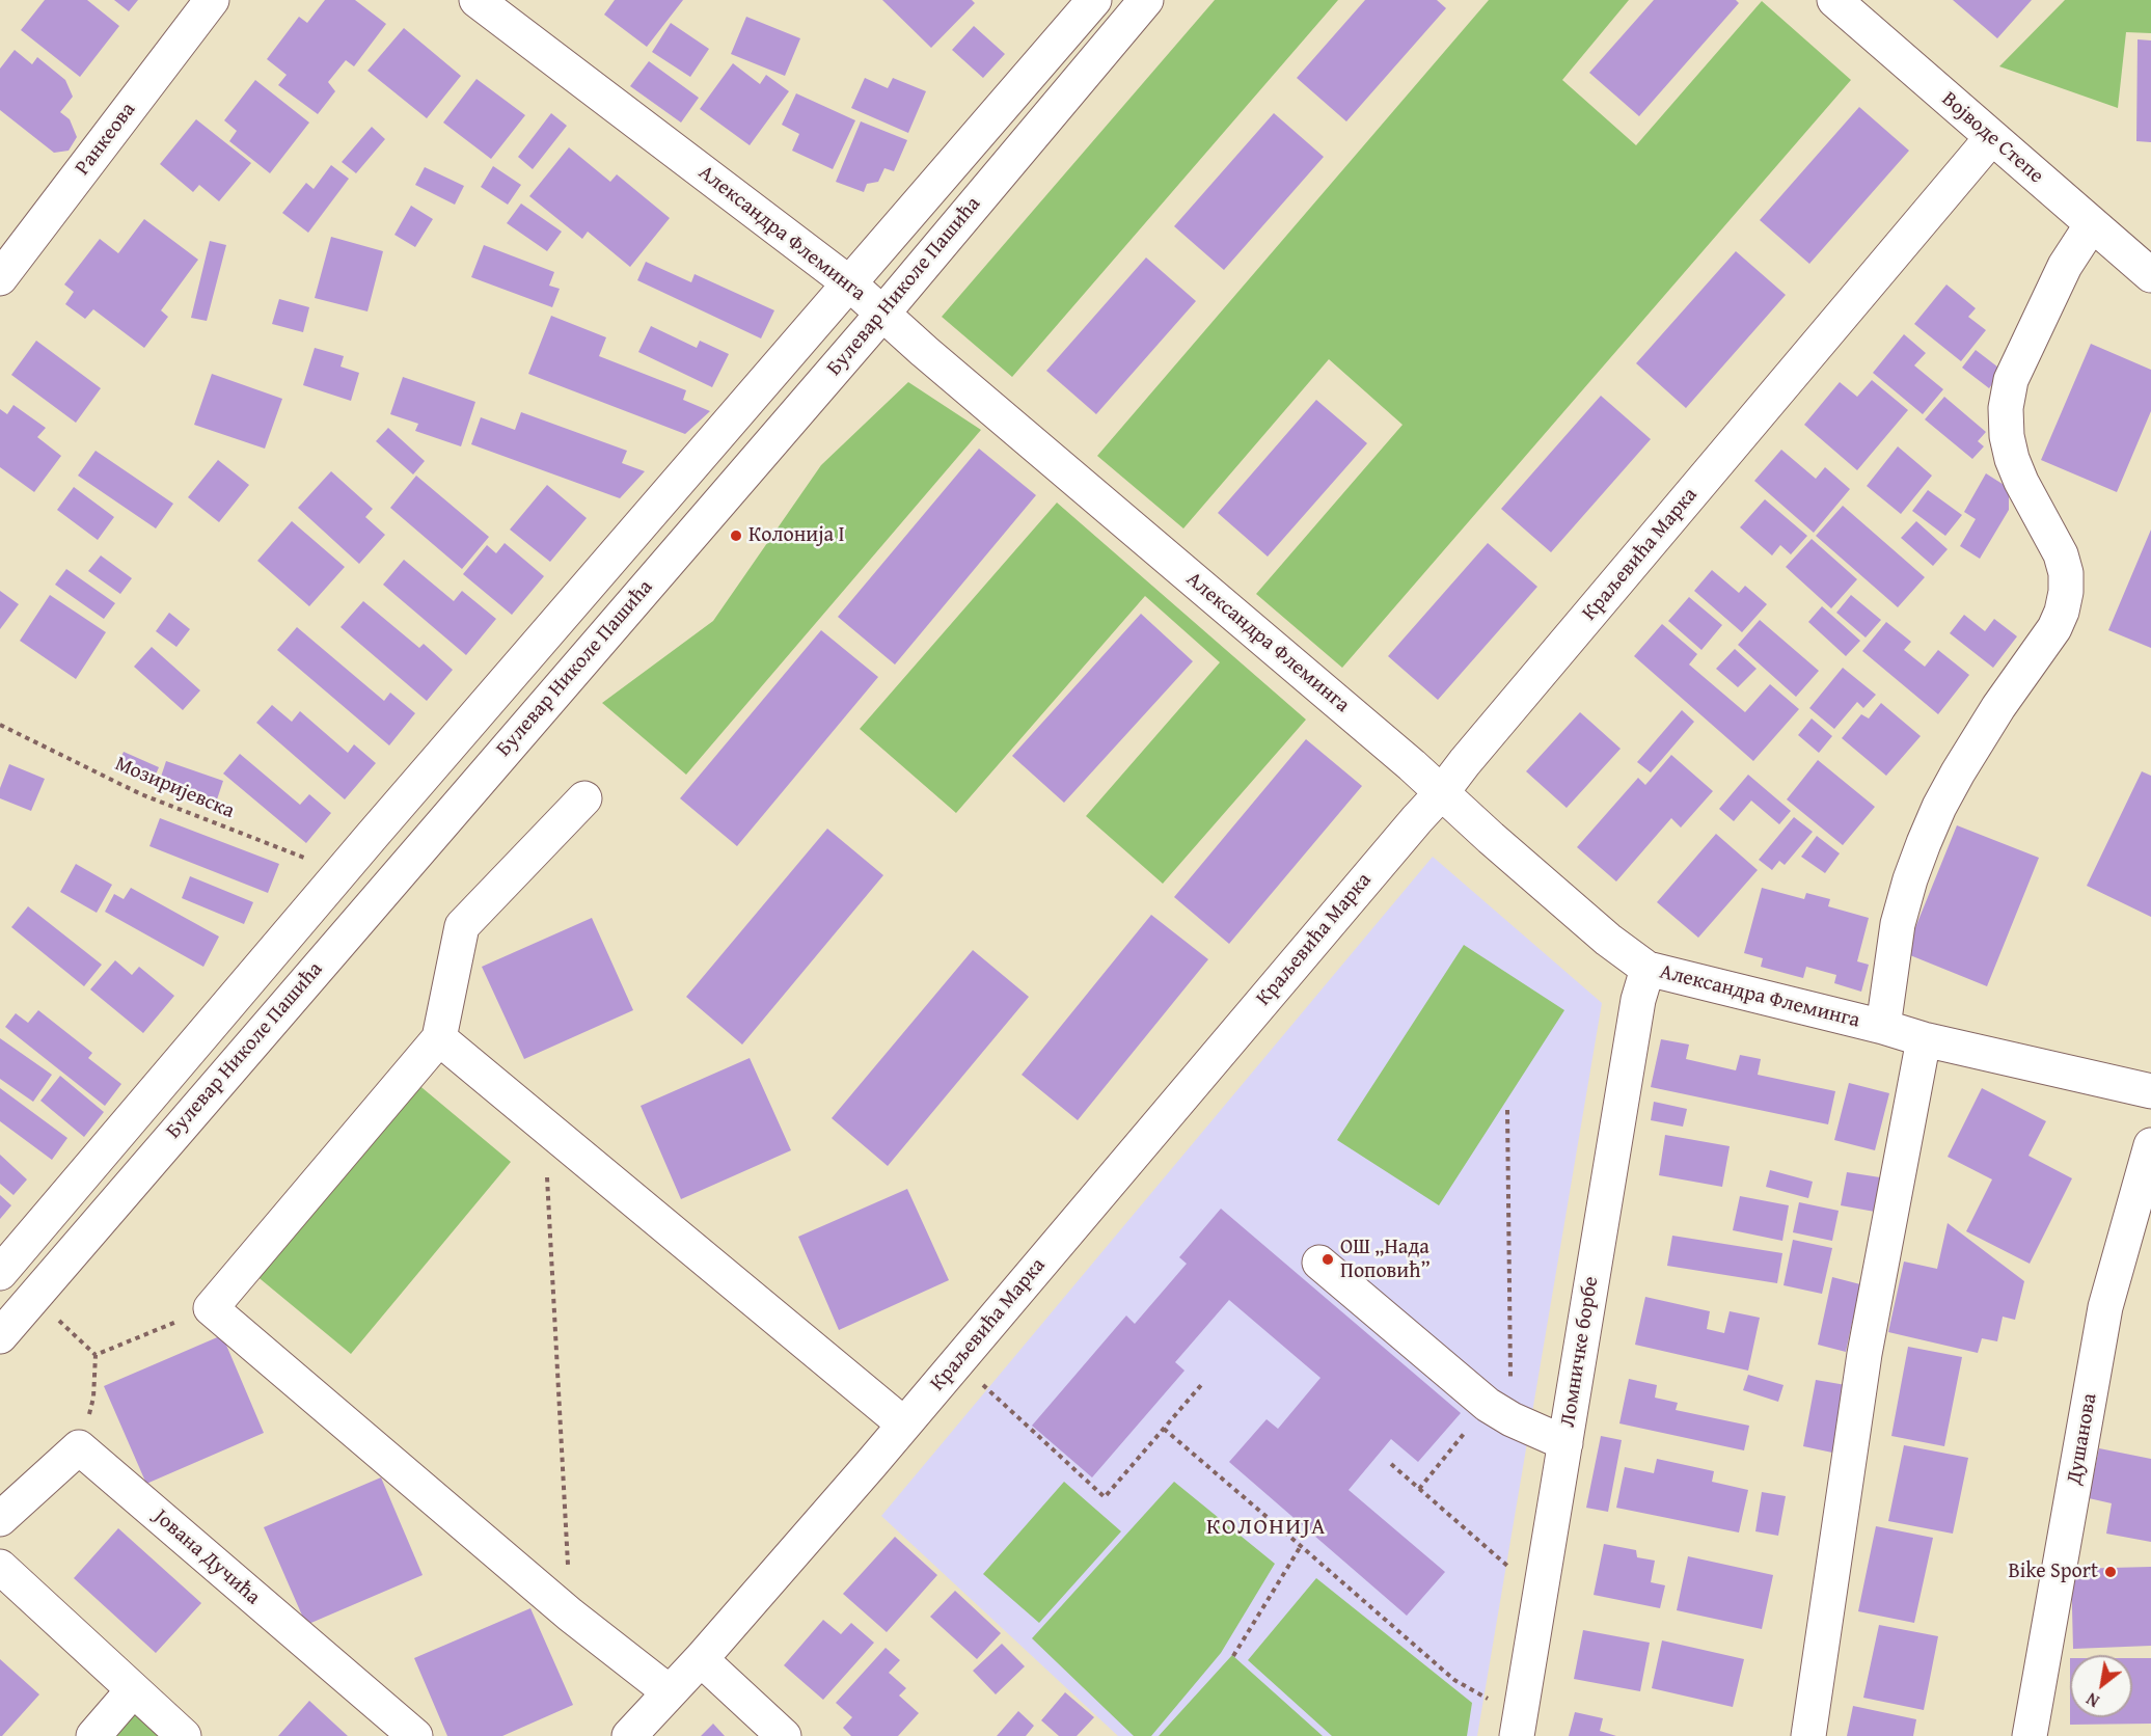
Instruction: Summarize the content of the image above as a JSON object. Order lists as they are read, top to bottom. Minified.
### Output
{"streets":{"street":["Војводе Степе","Ранкеова","Александра Флеминга","Булевар Николе Пашића","Краљевића Марка","Ломничке борбе","Душанова","Јована Дучића"],"path":["Мозиријевска"]},"crossings":[["Војводе Степе","Краљевића Марка"],["Александра Флеминга","Булевар Николе Пашића"],["Александра Флеминга","Краљевића Марка"],["Александра Флеминга","Ломничке борбе"],["Булевар Николе Пашића","Мозиријевска"]],"districts":["КОЛОНИЈА"],"places":["Колонија I","ОШ „Нада Поповић”","Bike Sport"],"north":"bottom left"}
